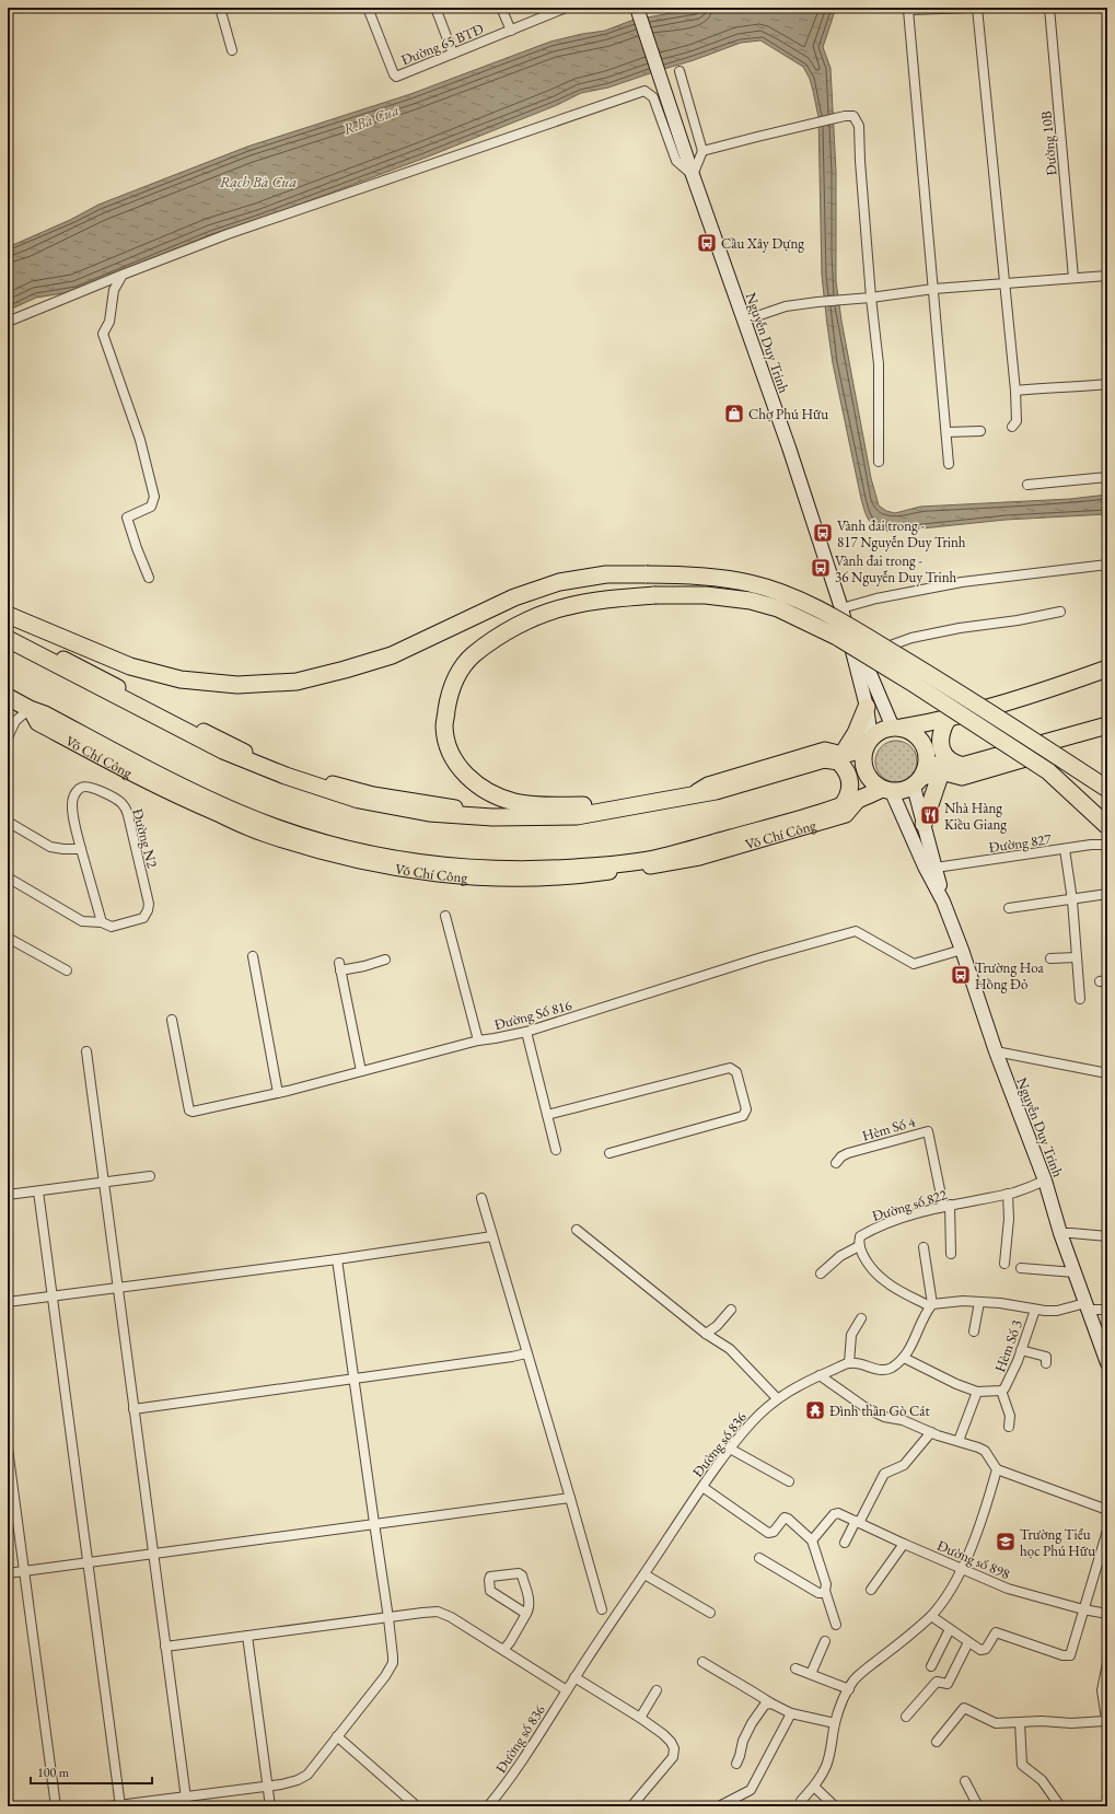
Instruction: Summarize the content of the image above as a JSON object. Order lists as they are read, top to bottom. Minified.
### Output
{"streets":{"highway":["Võ Chí Công"],"main road":["Nguyễn Duy Trinh"],"street":["Đường 65 BTĐ","Đường 10B","Đường N2","Đường 827","Đường Số 816","Hèm Số 4","Đường số 822","Hèm Số 3","Đường số 836","Đường số 898"]},"crossings":[["Nguyễn Duy Trinh","Võ Chí Công"],["Nguyễn Duy Trinh","Đường 827"],["Nguyễn Duy Trinh","Đường Số 816"],["Nguyễn Duy Trinh","Đường số 822"],["Hèm Số 4","Đường số 822"]],"water":["R.Bà Cua","Rạch Bà Cua"],"places":{"bus stop":["Cầu Xây Dựng","Vành đai trong - 817 Nguyễn Duy Trinh","Vành đai trong - 36 Nguyễn Duy Trinh","Trường Hoa Hồng Đỏ"],"shop":["Chợ Phú Hữu"],"restaurant":["Nhà Hàng Kiều Giang"],"temple":["Đình thần Gò Cát"],"school or university":["Trường Tiểu học Phú Hữu"]},"scale_bar":"100 m"}
